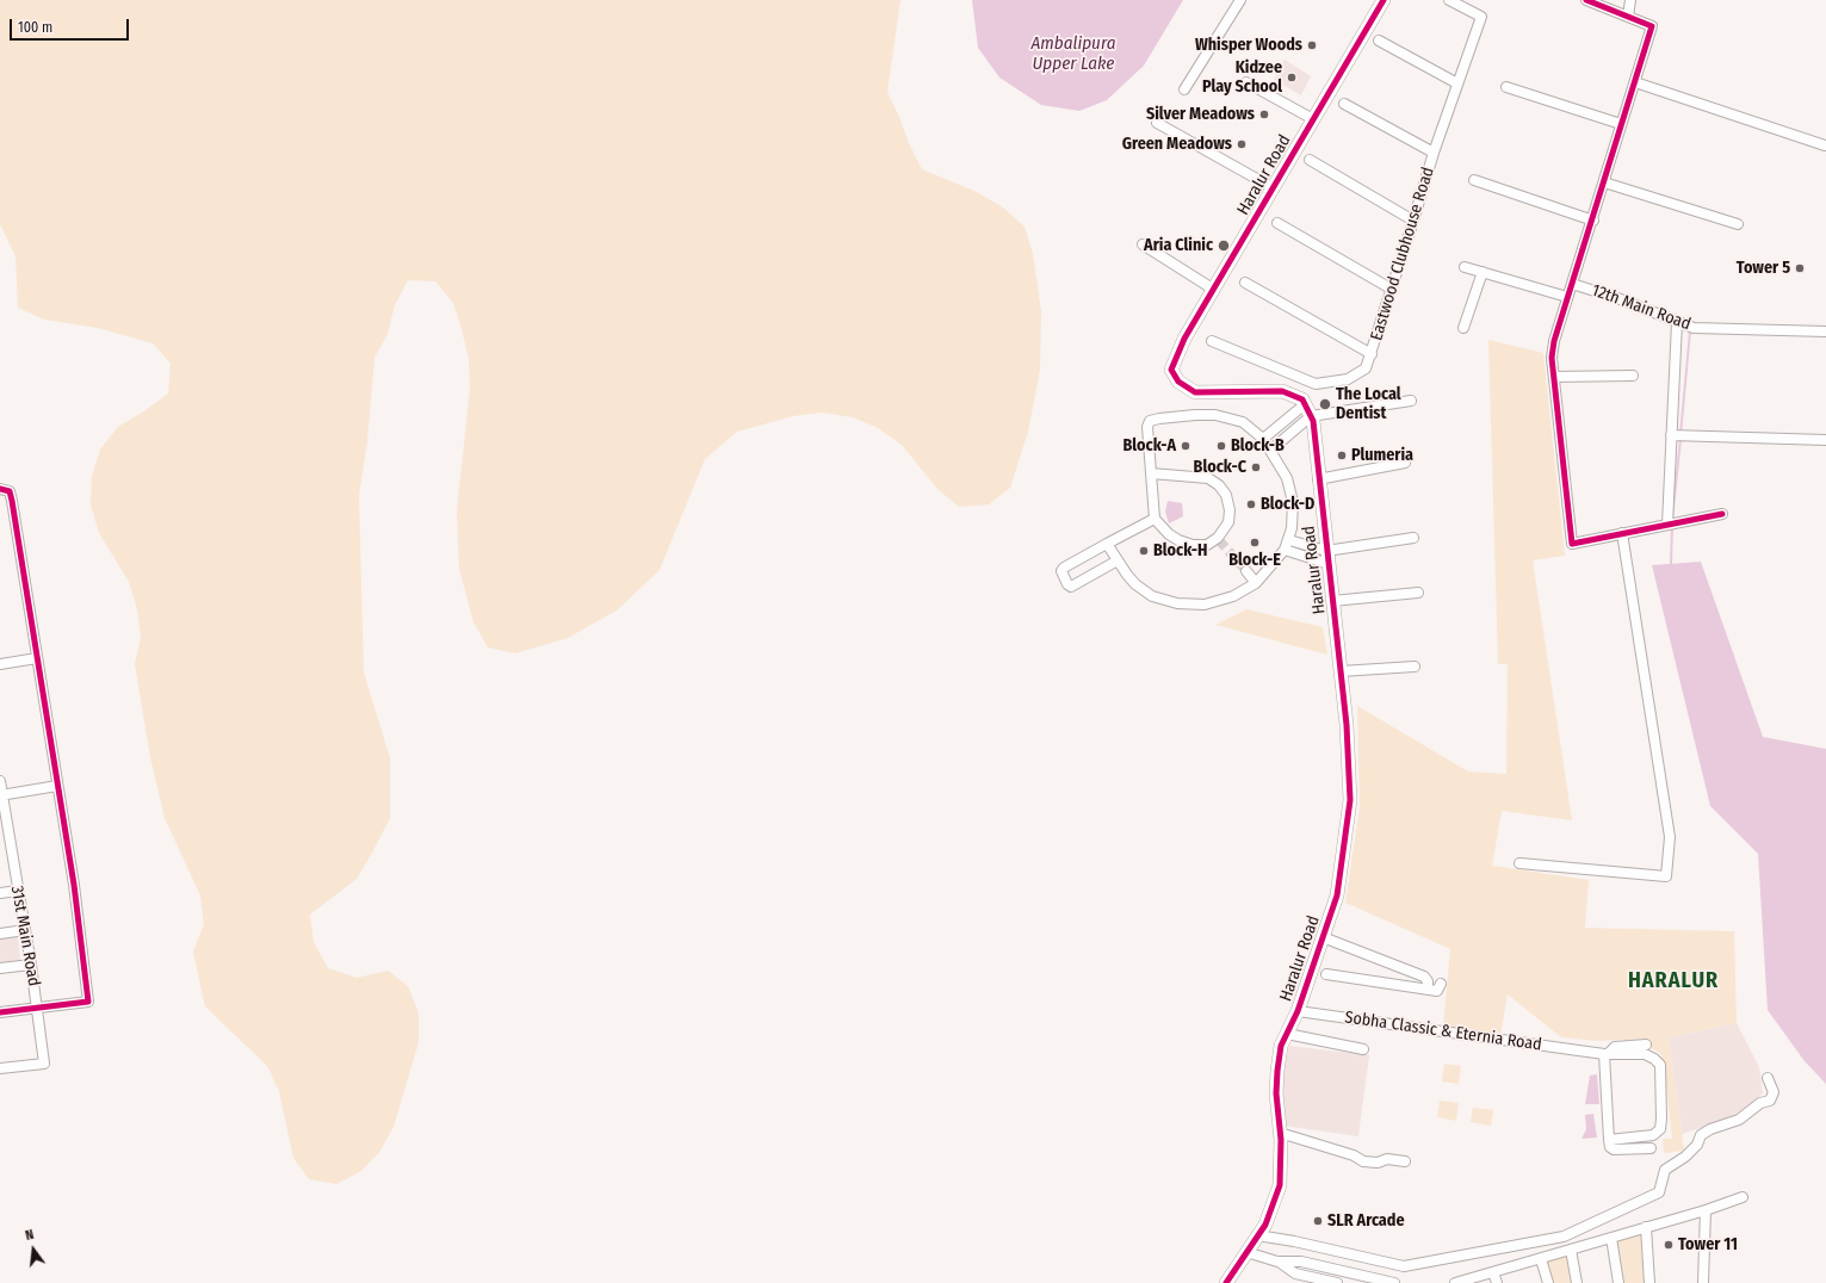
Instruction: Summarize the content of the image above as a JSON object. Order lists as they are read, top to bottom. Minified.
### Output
{"streets":{"street":["Haralur Road","Eastwood Clubhouse Road","12th Main Road","31st Main Road","Sobha Classic & Eternia Road"]},"crossings":[["Haralur Road","Sobha Classic & Eternia Road"]],"districts":["HARALUR"],"water":["Ambalipura Upper Lake"],"places":["Whisper Woods","Kidzee Play School","Silver Meadows","Green Meadows","Aria Clinic","Tower 5","The Local Dentist","Block-A","Block-B","Plumeria","Block-C","Block-D","Block-E","Block-H","SLR Arcade","Tower 11"],"scale_bar":"100 m","north":"top"}
